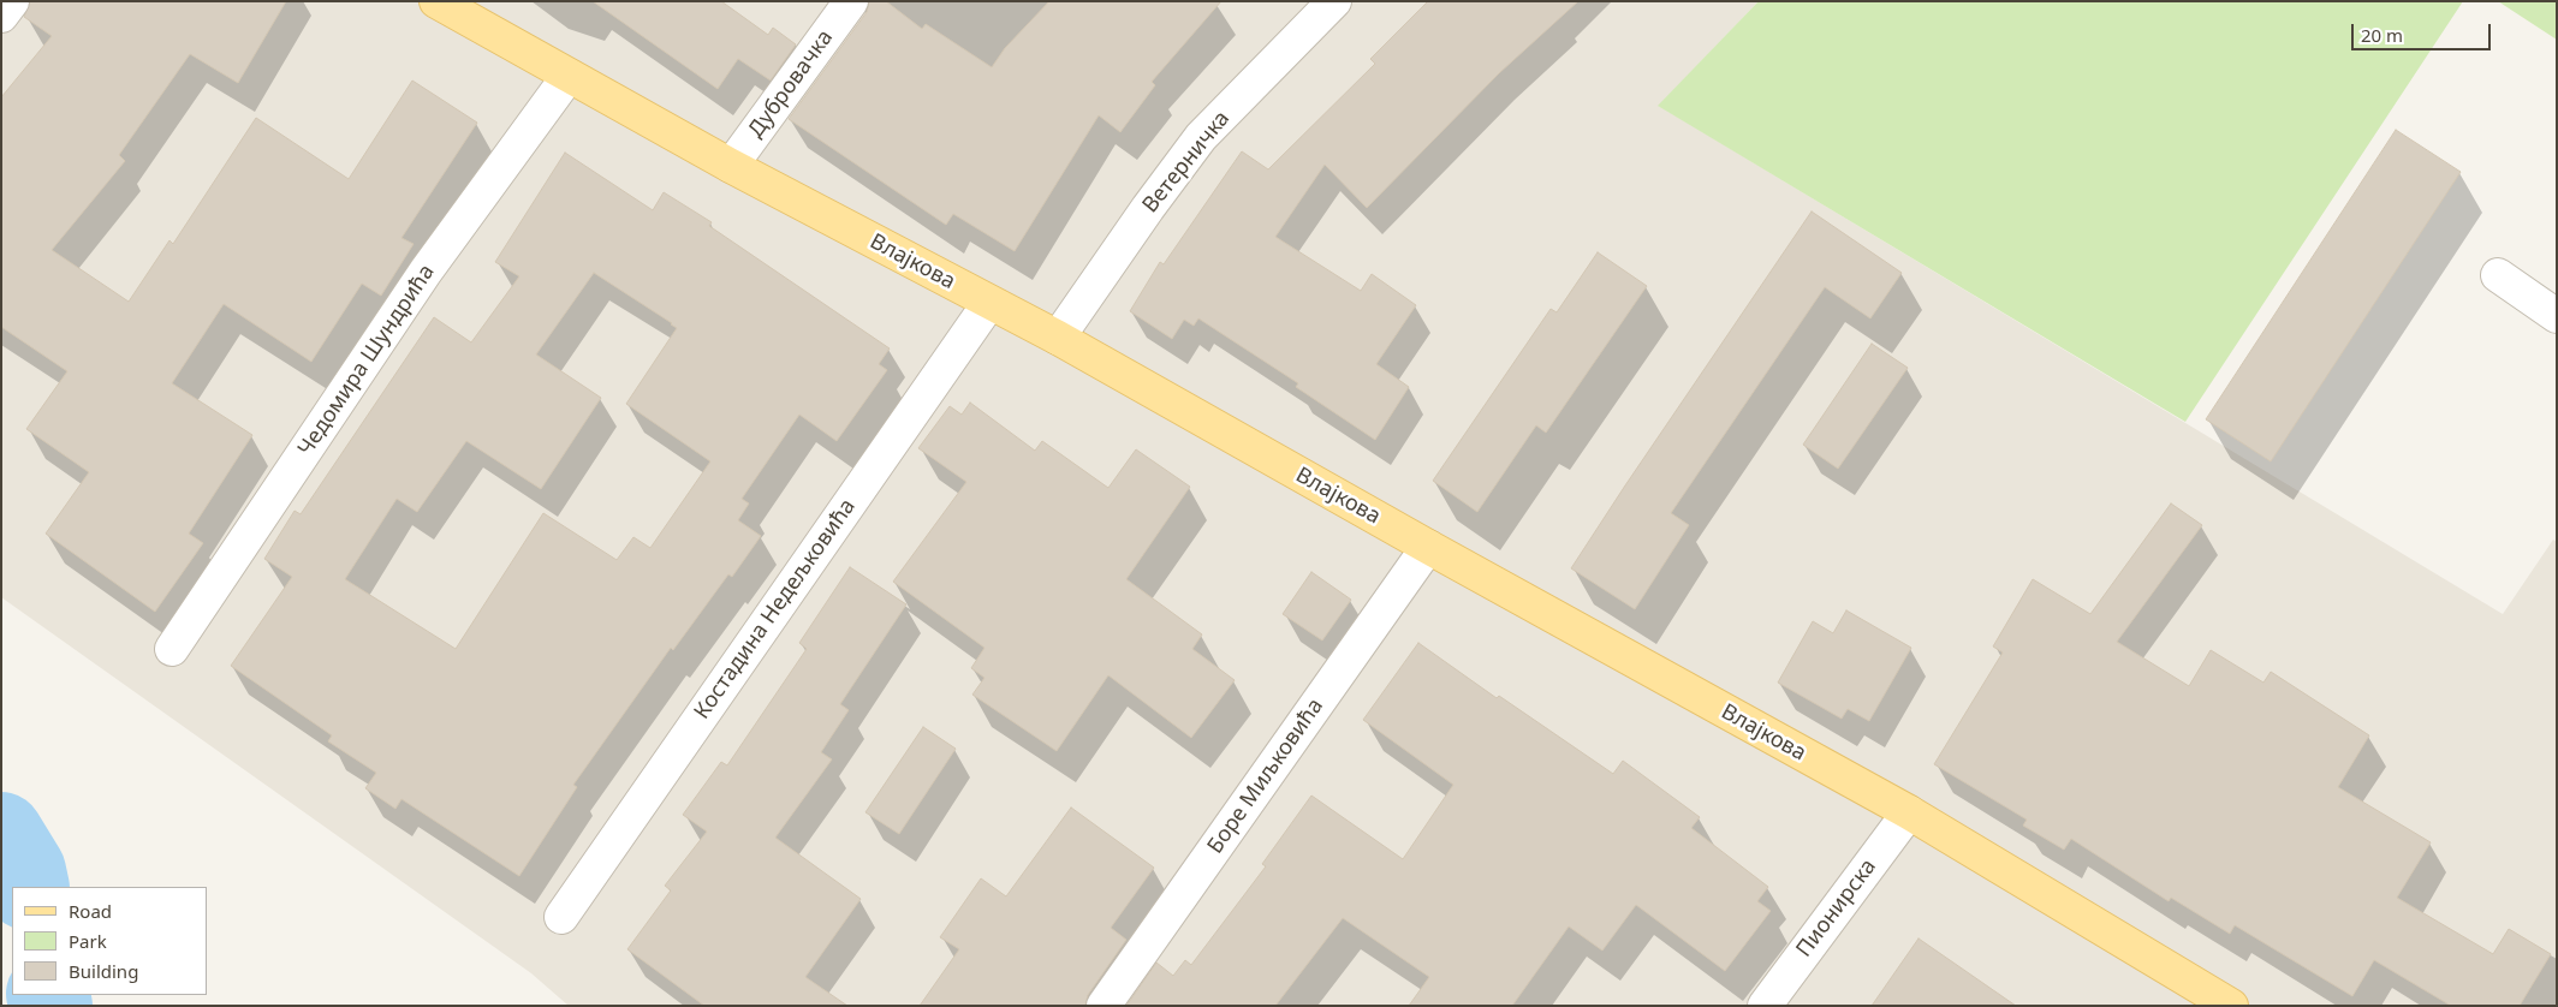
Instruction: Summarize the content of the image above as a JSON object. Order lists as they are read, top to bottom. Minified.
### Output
{"streets":{"main road":["Влајкова"],"street":["Дубровачка","Ветерничка","Чедомира Шундрића","Костадина Недељковића","Боре Миљковића","Пионирска"]},"crossings":[["Дубровачка","Влајкова"],["Ветерничка","Влајкова"],["Влајкова","Чедомира Шундрића"],["Влајкова","Костадина Недељковића"],["Влајкова","Боре Миљковића"],["Влајкова","Пионирска"]],"legend":["Road","Park","Building"],"scale_bar":"20 m"}
